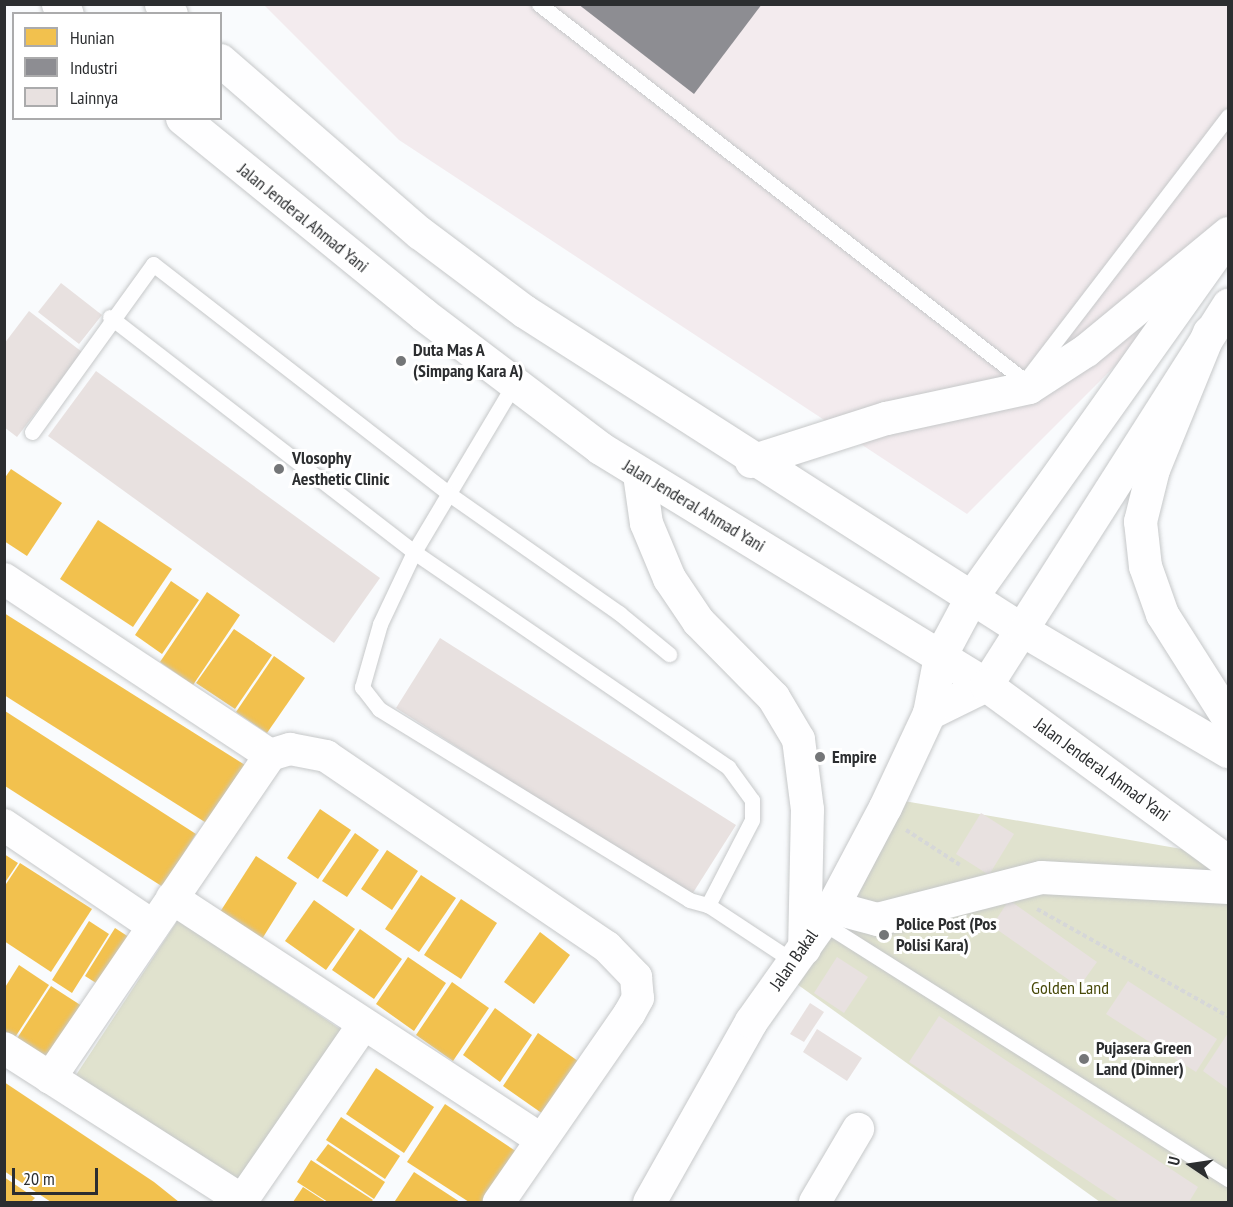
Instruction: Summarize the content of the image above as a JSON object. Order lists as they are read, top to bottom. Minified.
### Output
{"streets":{"main road":["Jalan Jenderal Ahmad Yani","Jalan Bakal"]},"crossings":[["Jalan Jenderal Ahmad Yani","Jalan Bakal"]],"parks":["Golden Land"],"places":["Duta Mas A (Simpang Kara A)","Vlosophy Aesthetic Clinic","Empire","Police Post (Pos Polisi Kara)","Pujasera Green Land (Dinner)"],"legend":["Hunian","Industri","Lainnya"],"scale_bar":"20 m","north":"left"}
